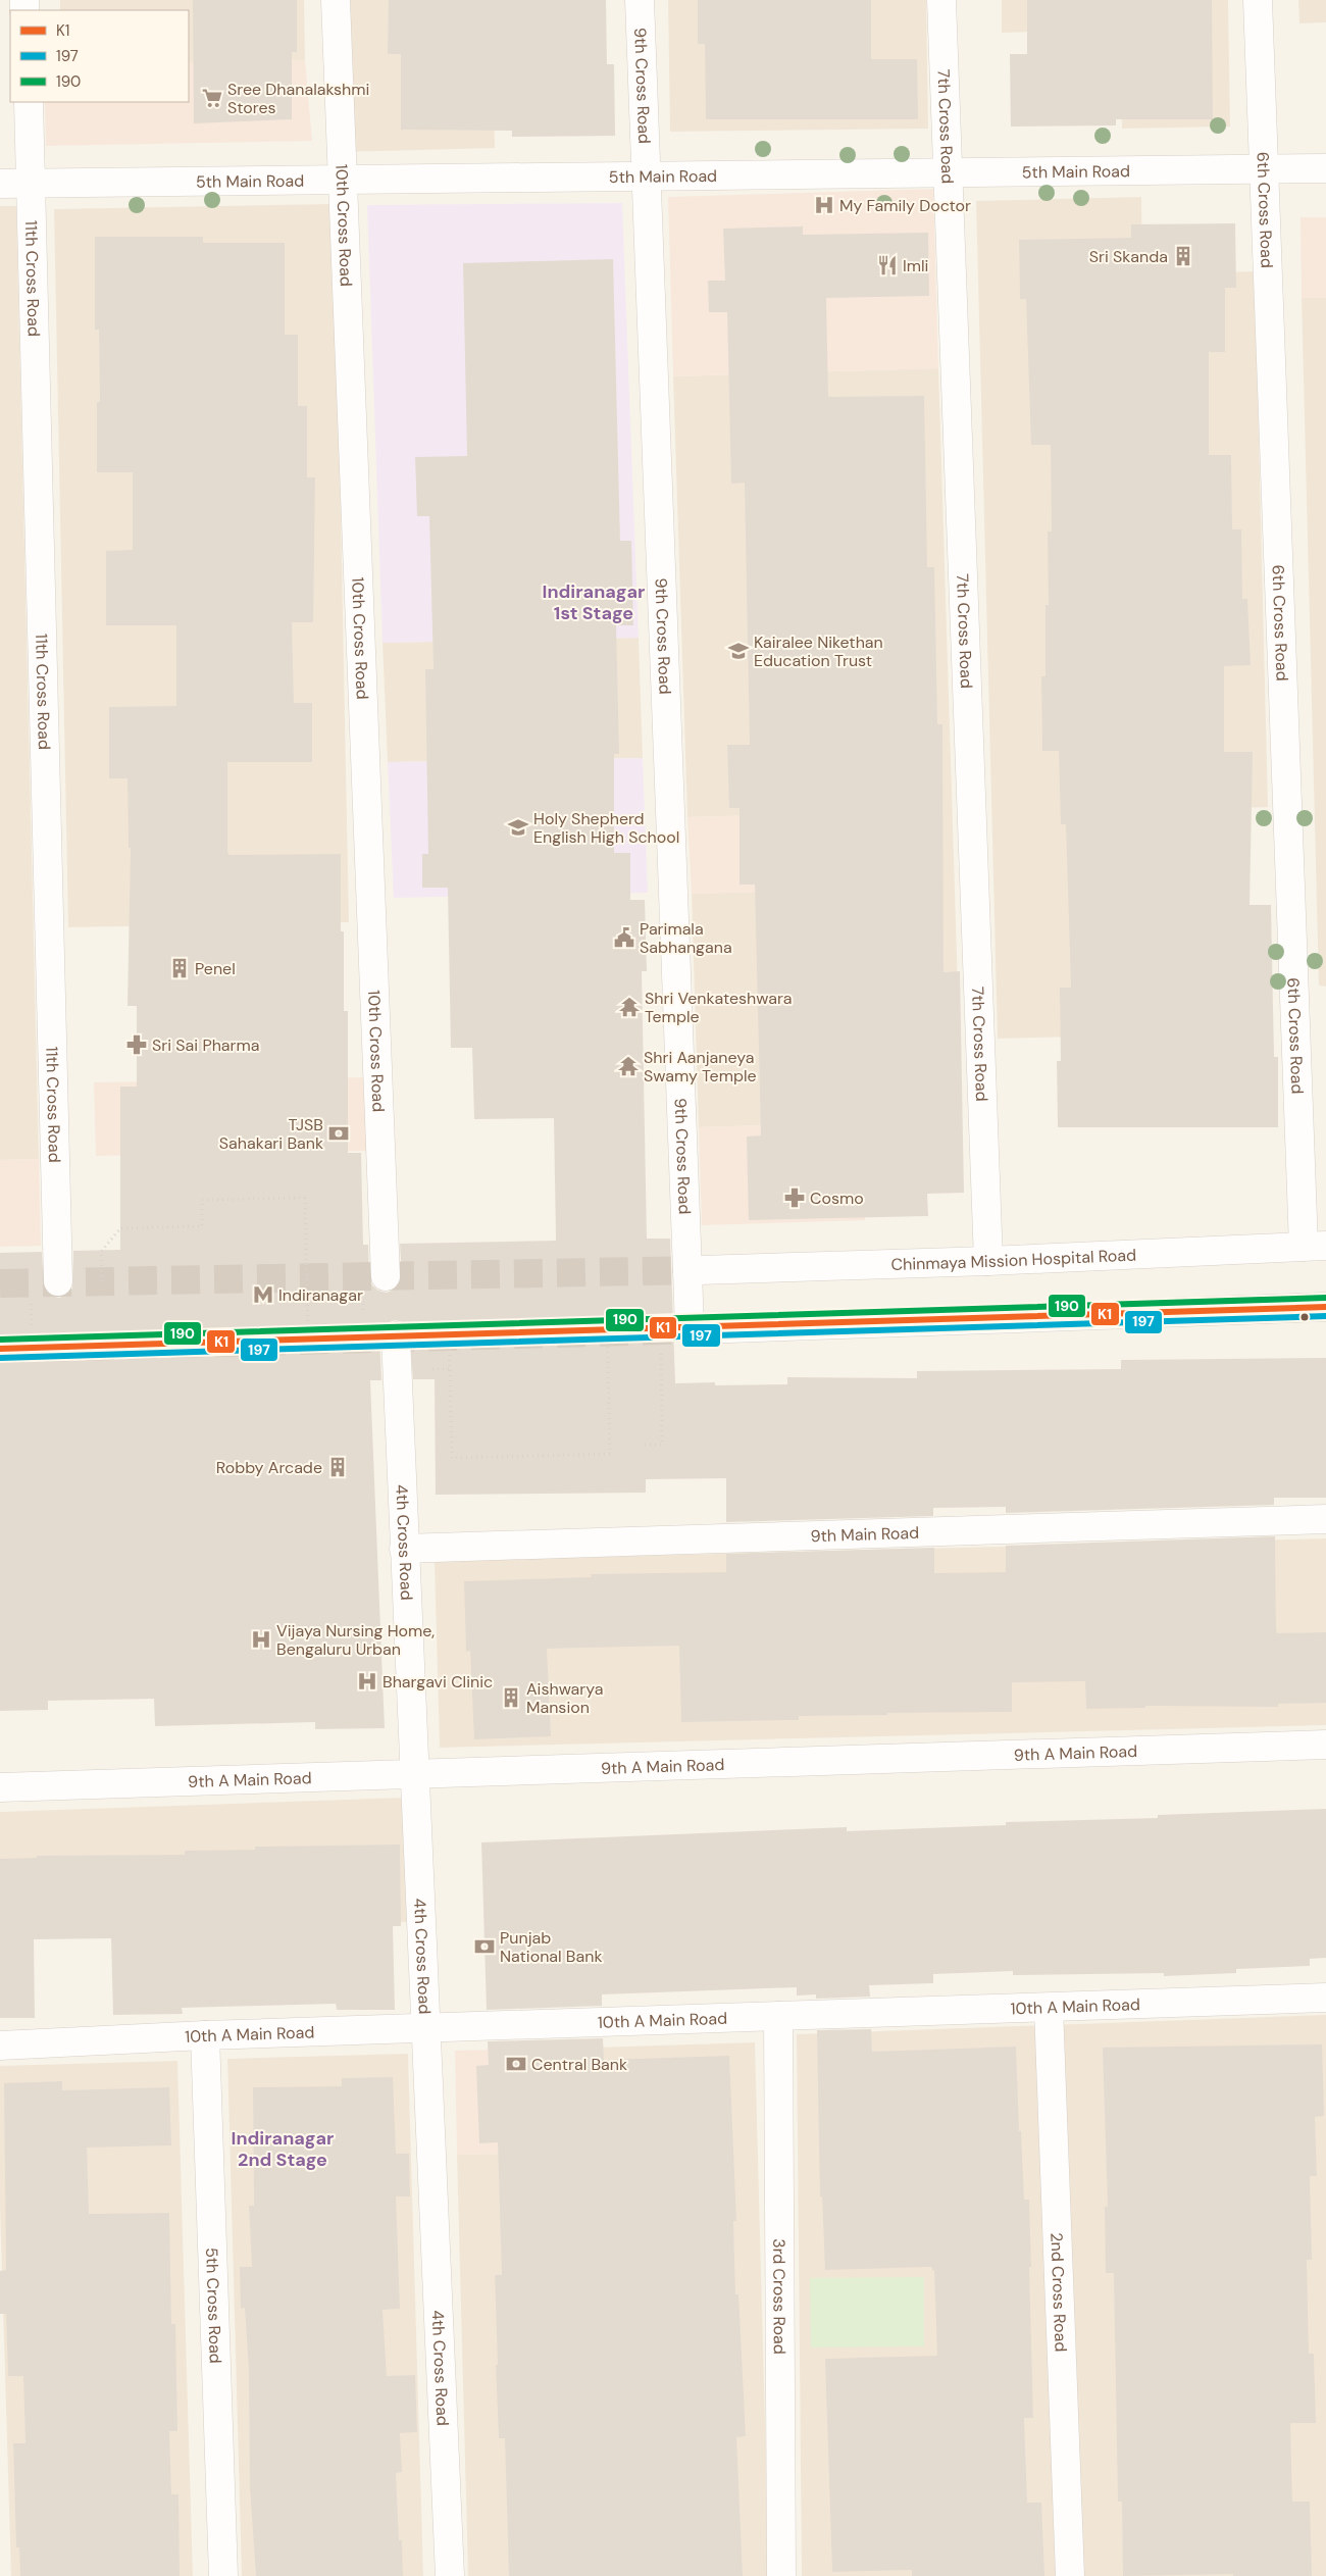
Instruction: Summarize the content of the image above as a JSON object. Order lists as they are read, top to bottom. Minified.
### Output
{"streets":{"street":["9th Cross Road","7th Cross Road","5th Main Road","6th Cross Road","10th Cross Road","11th Cross Road","Chinmaya Mission Hospital Road","9th Main Road","4th Cross Road","9th A Main Road","10th A Main Road","2nd Cross Road","3rd Cross Road","5th Cross Road"]},"crossings":[["9th Cross Road","5th Main Road"],["9th Cross Road","Chinmaya Mission Hospital Road"],["7th Cross Road","5th Main Road"],["7th Cross Road","Chinmaya Mission Hospital Road"],["5th Main Road","6th Cross Road"],["5th Main Road","10th Cross Road"],["5th Main Road","11th Cross Road"],["6th Cross Road","Chinmaya Mission Hospital Road"],["9th Main Road","4th Cross Road"],["4th Cross Road","9th A Main Road"],["4th Cross Road","10th A Main Road"],["10th A Main Road","2nd Cross Road"],["10th A Main Road","3rd Cross Road"],["10th A Main Road","5th Cross Road"]],"districts":["Indiranagar 1st Stage","Indiranagar 2nd Stage"],"places":{"supermarket":["Sree Dhanalakshmi Stores"],"hospital":["My Family Doctor","Vijaya Nursing Home, Bengaluru Urban","Bhargavi Clinic"],"building":["Sri Skanda","Penel","Robby Arcade","Aishwarya Mansion"],"restaurant":["Imli"],"school or university":["Kairalee Nikethan Education Trust","Holy Shepherd English High School"],"public building":["Parimala Sabhangana"],"temple":["Shri Venkateshwara Temple","Shri Aanjaneya Swamy Temple"],"pharmacy":["Sri Sai Pharma","Cosmo"],"bank":["TJSB Sahakari Bank","Punjab National Bank","Central Bank"],"metro station":["Indiranagar"]},"lines":["transit line 190","transit line K1","transit line 197"],"legend":["K1","197","190"]}
